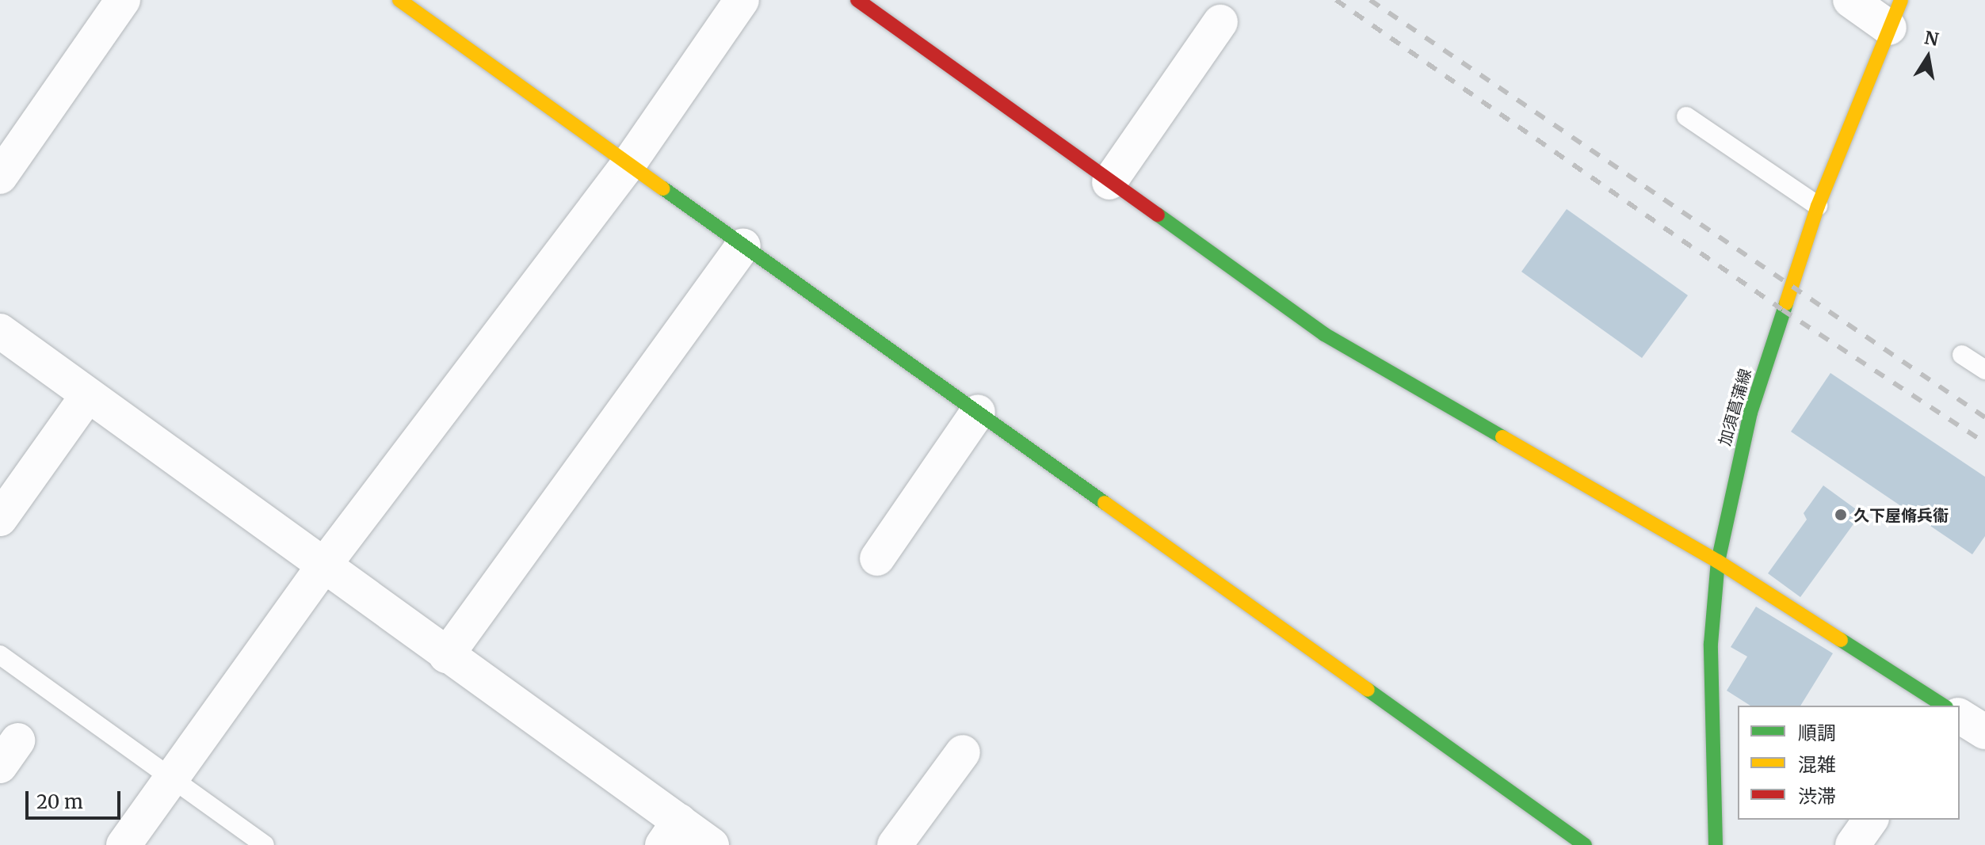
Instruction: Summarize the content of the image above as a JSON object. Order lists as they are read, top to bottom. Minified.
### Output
{"streets":{"street":["加須菖蒲線"]},"places":["久下屋脩兵衞"],"legend":["順調","混雑","渋滞"],"scale_bar":"20 m","north":"top"}
